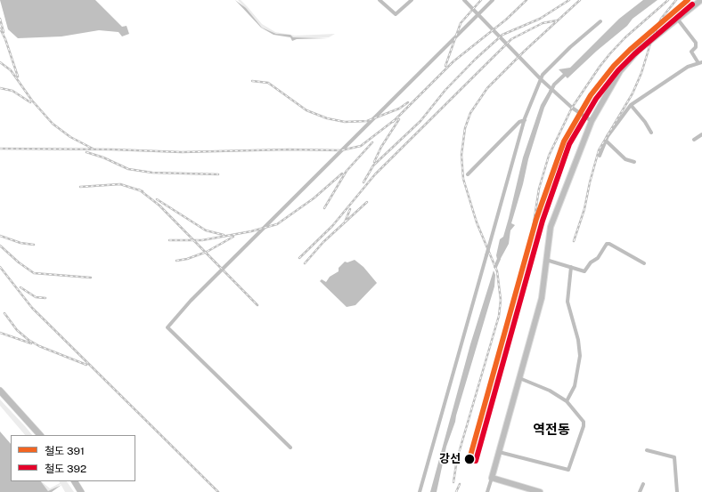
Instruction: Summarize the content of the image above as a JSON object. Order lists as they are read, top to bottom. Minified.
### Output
{"districts":["역전동"],"places":["강선"],"lines":["rail line 391","rail line 392"],"legend":["철도 391","철도 392"]}
